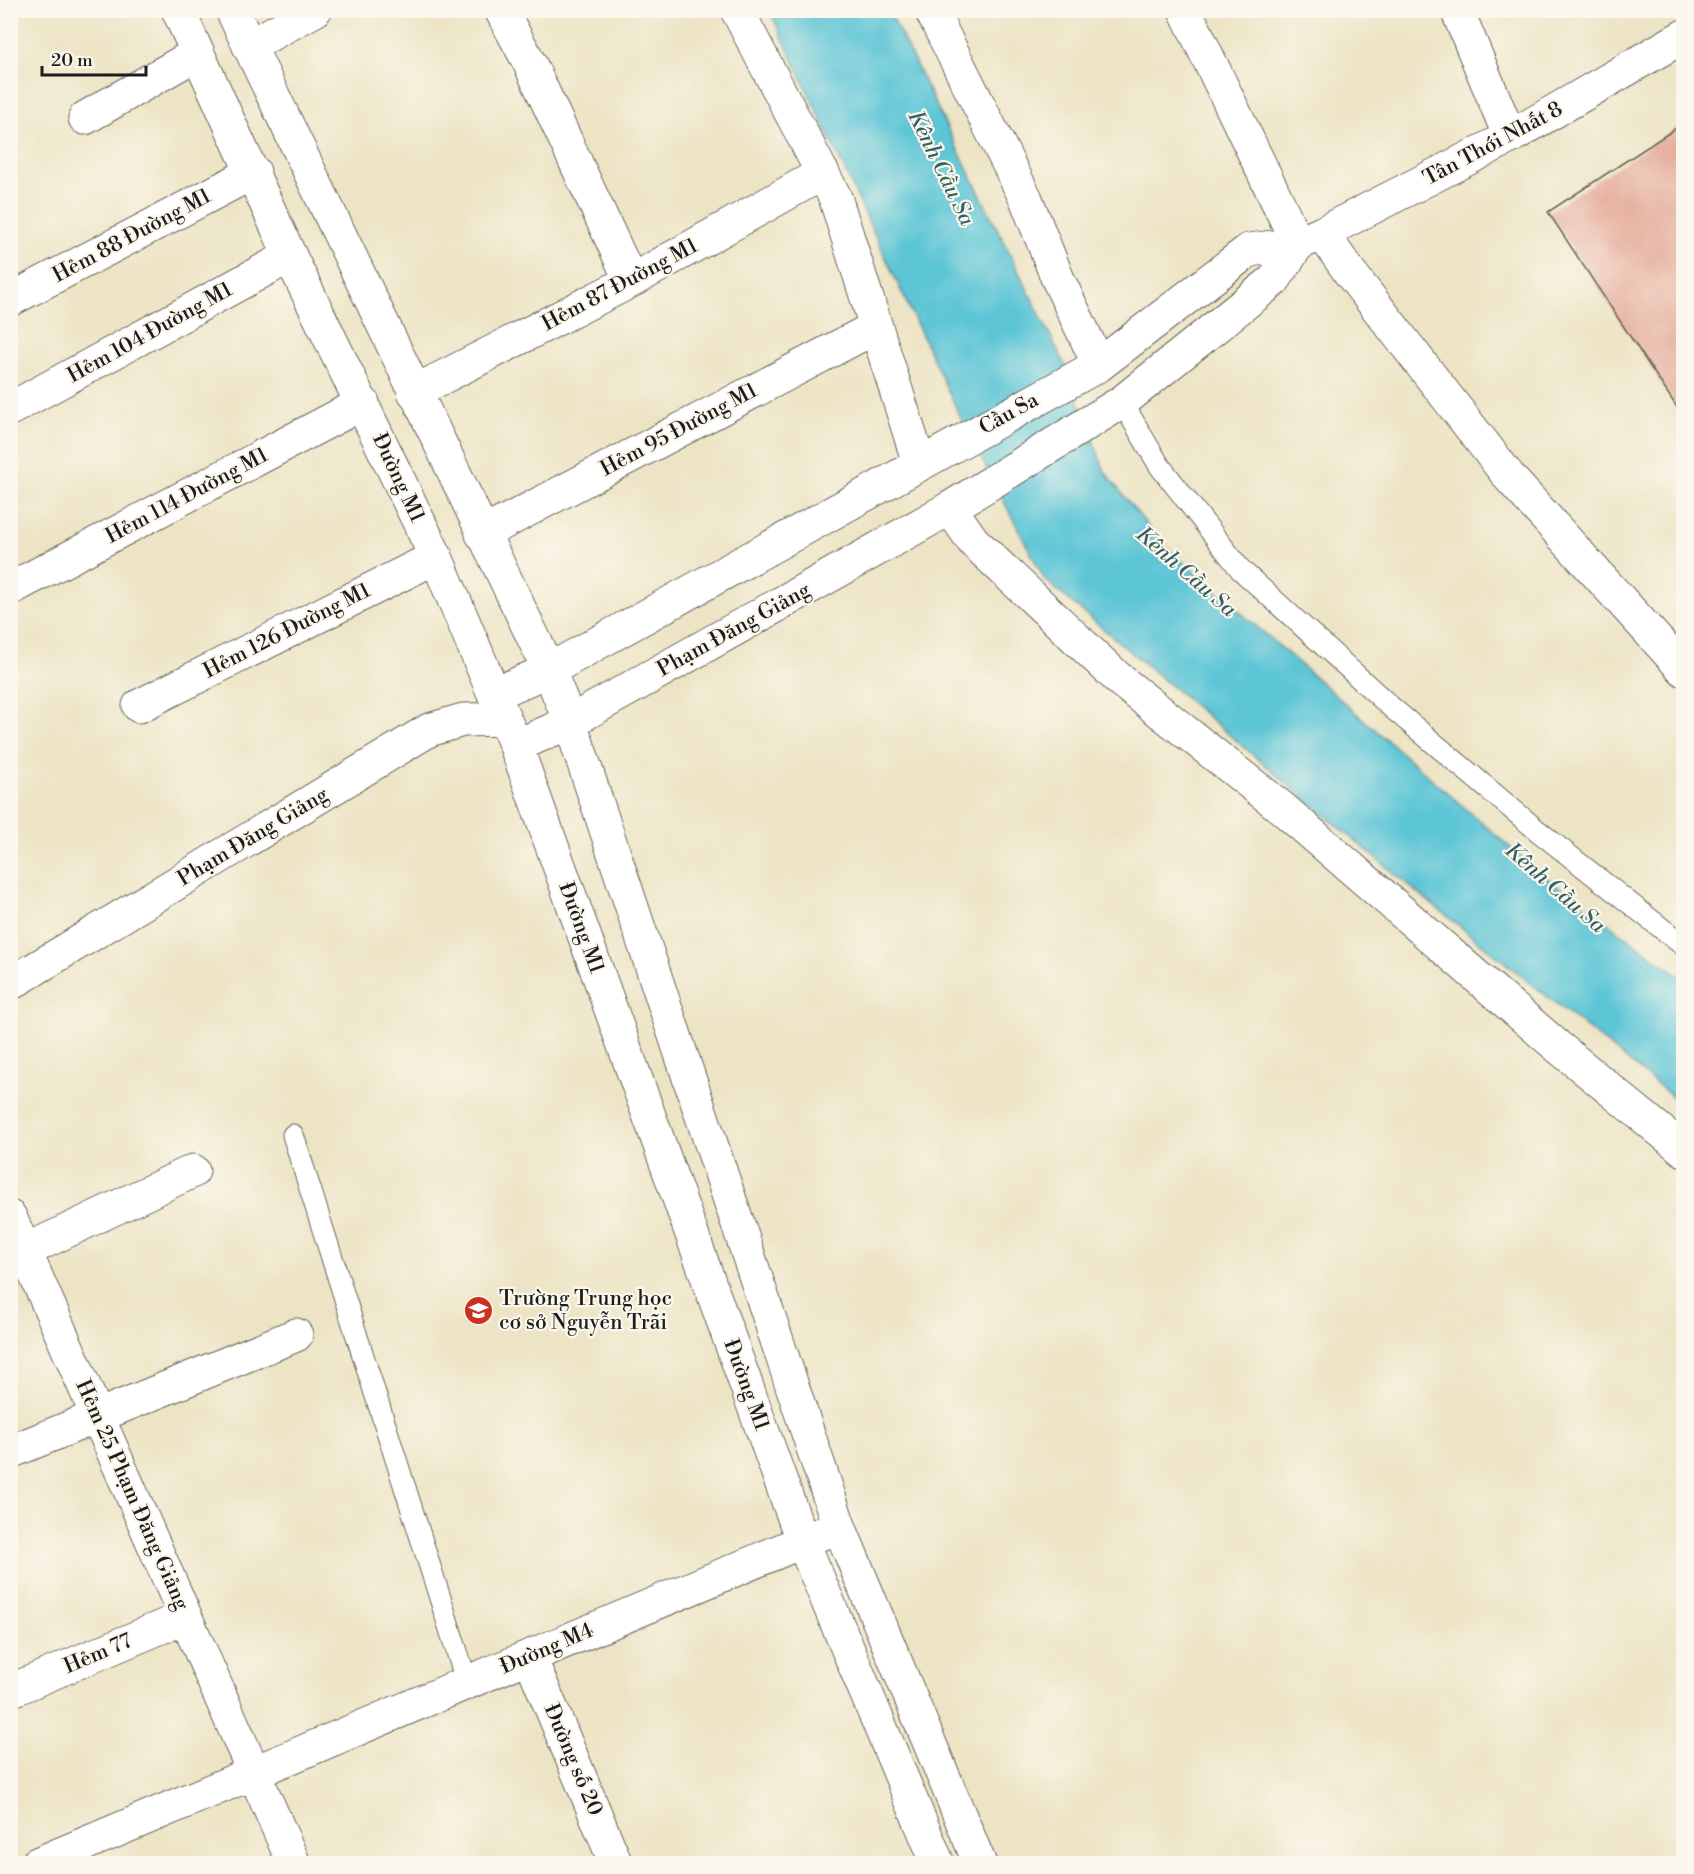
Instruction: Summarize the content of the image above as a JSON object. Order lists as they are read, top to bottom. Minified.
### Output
{"streets":{"street":["Tân Thới Nhất 8","Hẻm 88 Đường M1","Hẻm 87 Đường M1","Hẻm 104 Đường M1","Cầu Sa","Hẻm 95 Đường M1","Đường M1","Hẻm 114 Đường M1","Phạm Đăng Giảng","Hẻm 126 Đường M1","Hẻm 25 Phạm Đăng Giảng","Đường M4","Hẻm 77","Đường số 20"]},"crossings":[["Tân Thới Nhất 8","Cầu Sa"],["Hẻm 88 Đường M1","Đường M1"],["Hẻm 87 Đường M1","Đường M1"],["Hẻm 104 Đường M1","Đường M1"],["Cầu Sa","Phạm Đăng Giảng"],["Hẻm 95 Đường M1","Đường M1"],["Đường M1","Hẻm 114 Đường M1"],["Đường M1","Phạm Đăng Giảng"],["Đường M1","Hẻm 126 Đường M1"],["Đường M1","Đường M4"],["Hẻm 25 Phạm Đăng Giảng","Đường M4"],["Hẻm 25 Phạm Đăng Giảng","Hẻm 77"],["Đường M4","Đường số 20"]],"water":["Kênh Cầu Sa"],"places":{"school or university":["Trường Trung học cơ sở Nguyễn Trãi"]},"scale_bar":"20 m"}
